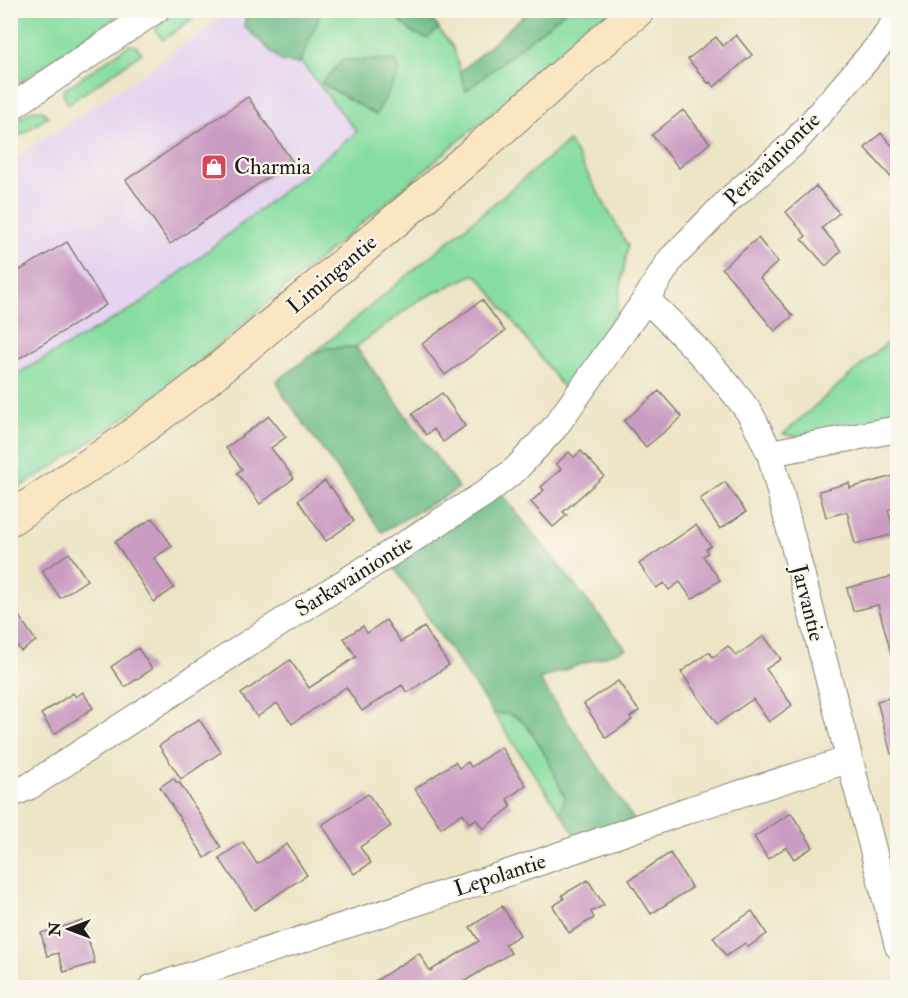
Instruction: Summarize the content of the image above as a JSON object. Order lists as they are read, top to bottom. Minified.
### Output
{"streets":{"main road":["Limingantie"],"street":["Perävainiontie","Sarkavainiontie","Jarvantie","Lepolantie"]},"crossings":[["Perävainiontie","Sarkavainiontie"],["Perävainiontie","Jarvantie"],["Sarkavainiontie","Jarvantie"],["Jarvantie","Lepolantie"]],"places":{"shop":["Charmia"]},"north":"left"}
